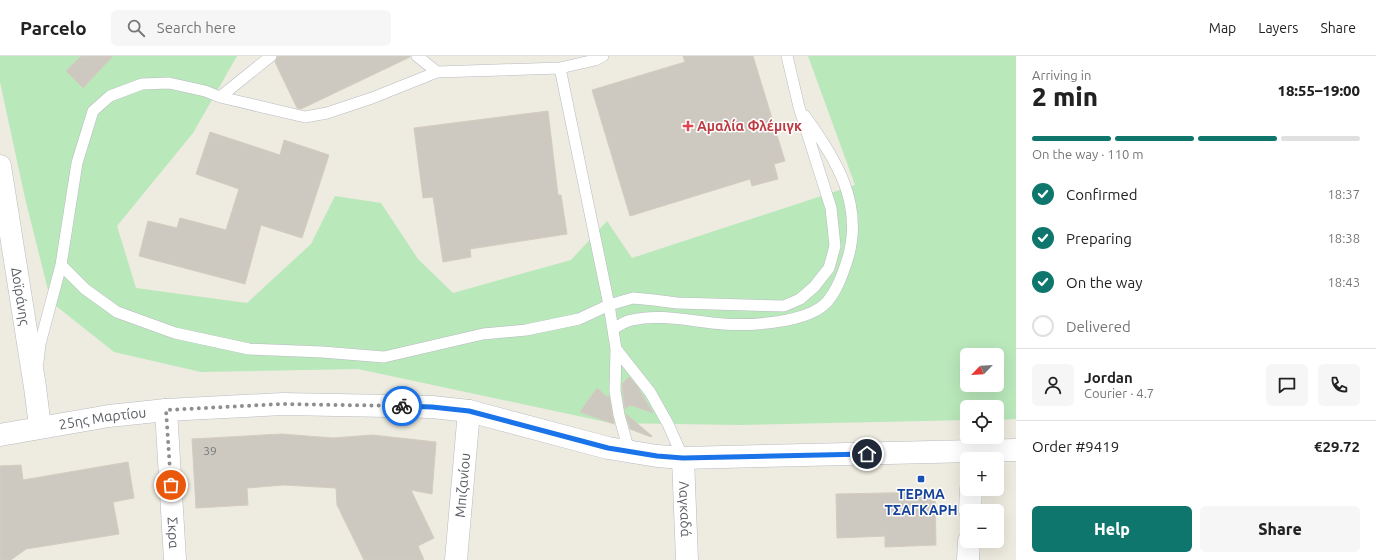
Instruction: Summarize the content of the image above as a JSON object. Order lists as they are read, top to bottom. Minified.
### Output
{"streets":{"street":["Δοϊράνης","25ης Μαρτίου","Μπιζανίου","Λαγκαδά","Σκρα"]},"crossings":[["Δοϊράνης","25ης Μαρτίου"],["25ης Μαρτίου","Μπιζανίου"],["25ης Μαρτίου","Λαγκαδά"],["25ης Μαρτίου","Σκρα"]],"places":{"health":["Αμαλία Φλέμιγκ"],"transit":["ΤΕΡΜΑ ΤΣΑΓΚΑΡΗ"]},"house_numbers":["39"],"north":"bottom left","page":{"header":"Parcelo","search":"Search here","nav":["Map","Layers","Share"],"heading":["2 min","Arriving in","18:55–19:00"],"panel":["Jordan","Courier · 4.7","Order #9419","€29.72"],"bar":"On the way · 110 m","list":[["Confirmed","18:37"],["Preparing","18:38"],["On the way","18:43"],"Delivered"],"map_buttons":["+","−"],"buttons":["Help","Share"]}}
